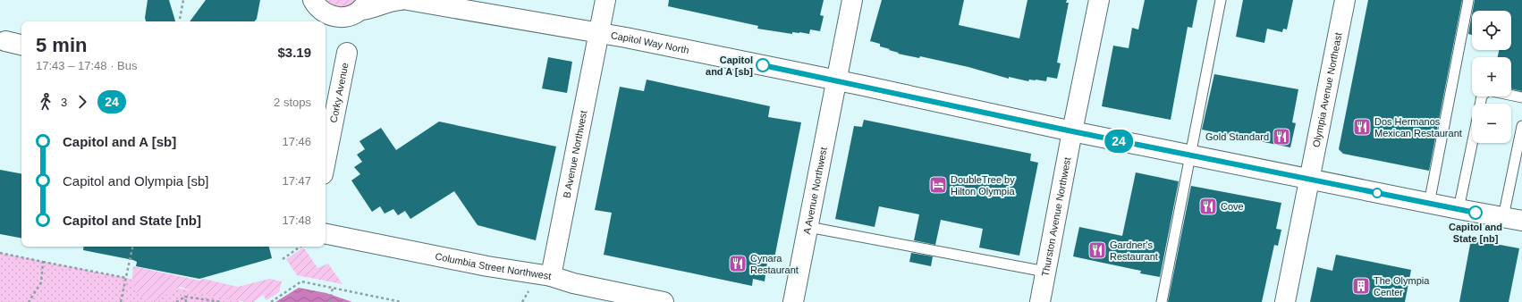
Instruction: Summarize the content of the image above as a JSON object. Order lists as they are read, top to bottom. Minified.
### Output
{"streets":{"street":["Capitol Way North","Olympia Avenue Northeast","Corky Avenue","B Avenue Northwest","A Avenue Northwest","Thurston Avenue Northwest","Columbia Street Northwest"]},"crossings":[["Capitol Way North","Olympia Avenue Northeast"],["Capitol Way North","B Avenue Northwest"],["Capitol Way North","A Avenue Northwest"],["Capitol Way North","Thurston Avenue Northwest"],["B Avenue Northwest","Columbia Street Northwest"]],"places":{"other":["Capitol and A [sb]","Capitol and State [nb]"],"restaurant":["Dos Hermanos Mexican Restaurant","Gold Standard","Cove","Gardner's Restaurant","Cynara Restaurant"],"hotel":["DoubleTree by Hilton Olympia"],"building":["The Olympia Center"]},"lines":["bus line 24"],"page":{"on_map":"24","map_buttons":["+","−"],"heading":["5 min","17:43 – 17:48 · Bus","$3.19"],"legs":["3","24","2 stops"],"list":[{"name":"Capitol and A [sb]","value":"17:46"},{"name":"Capitol and Olympia [sb]","value":"17:47"},{"name":"Capitol and State [nb]","value":"17:48"}]}}
